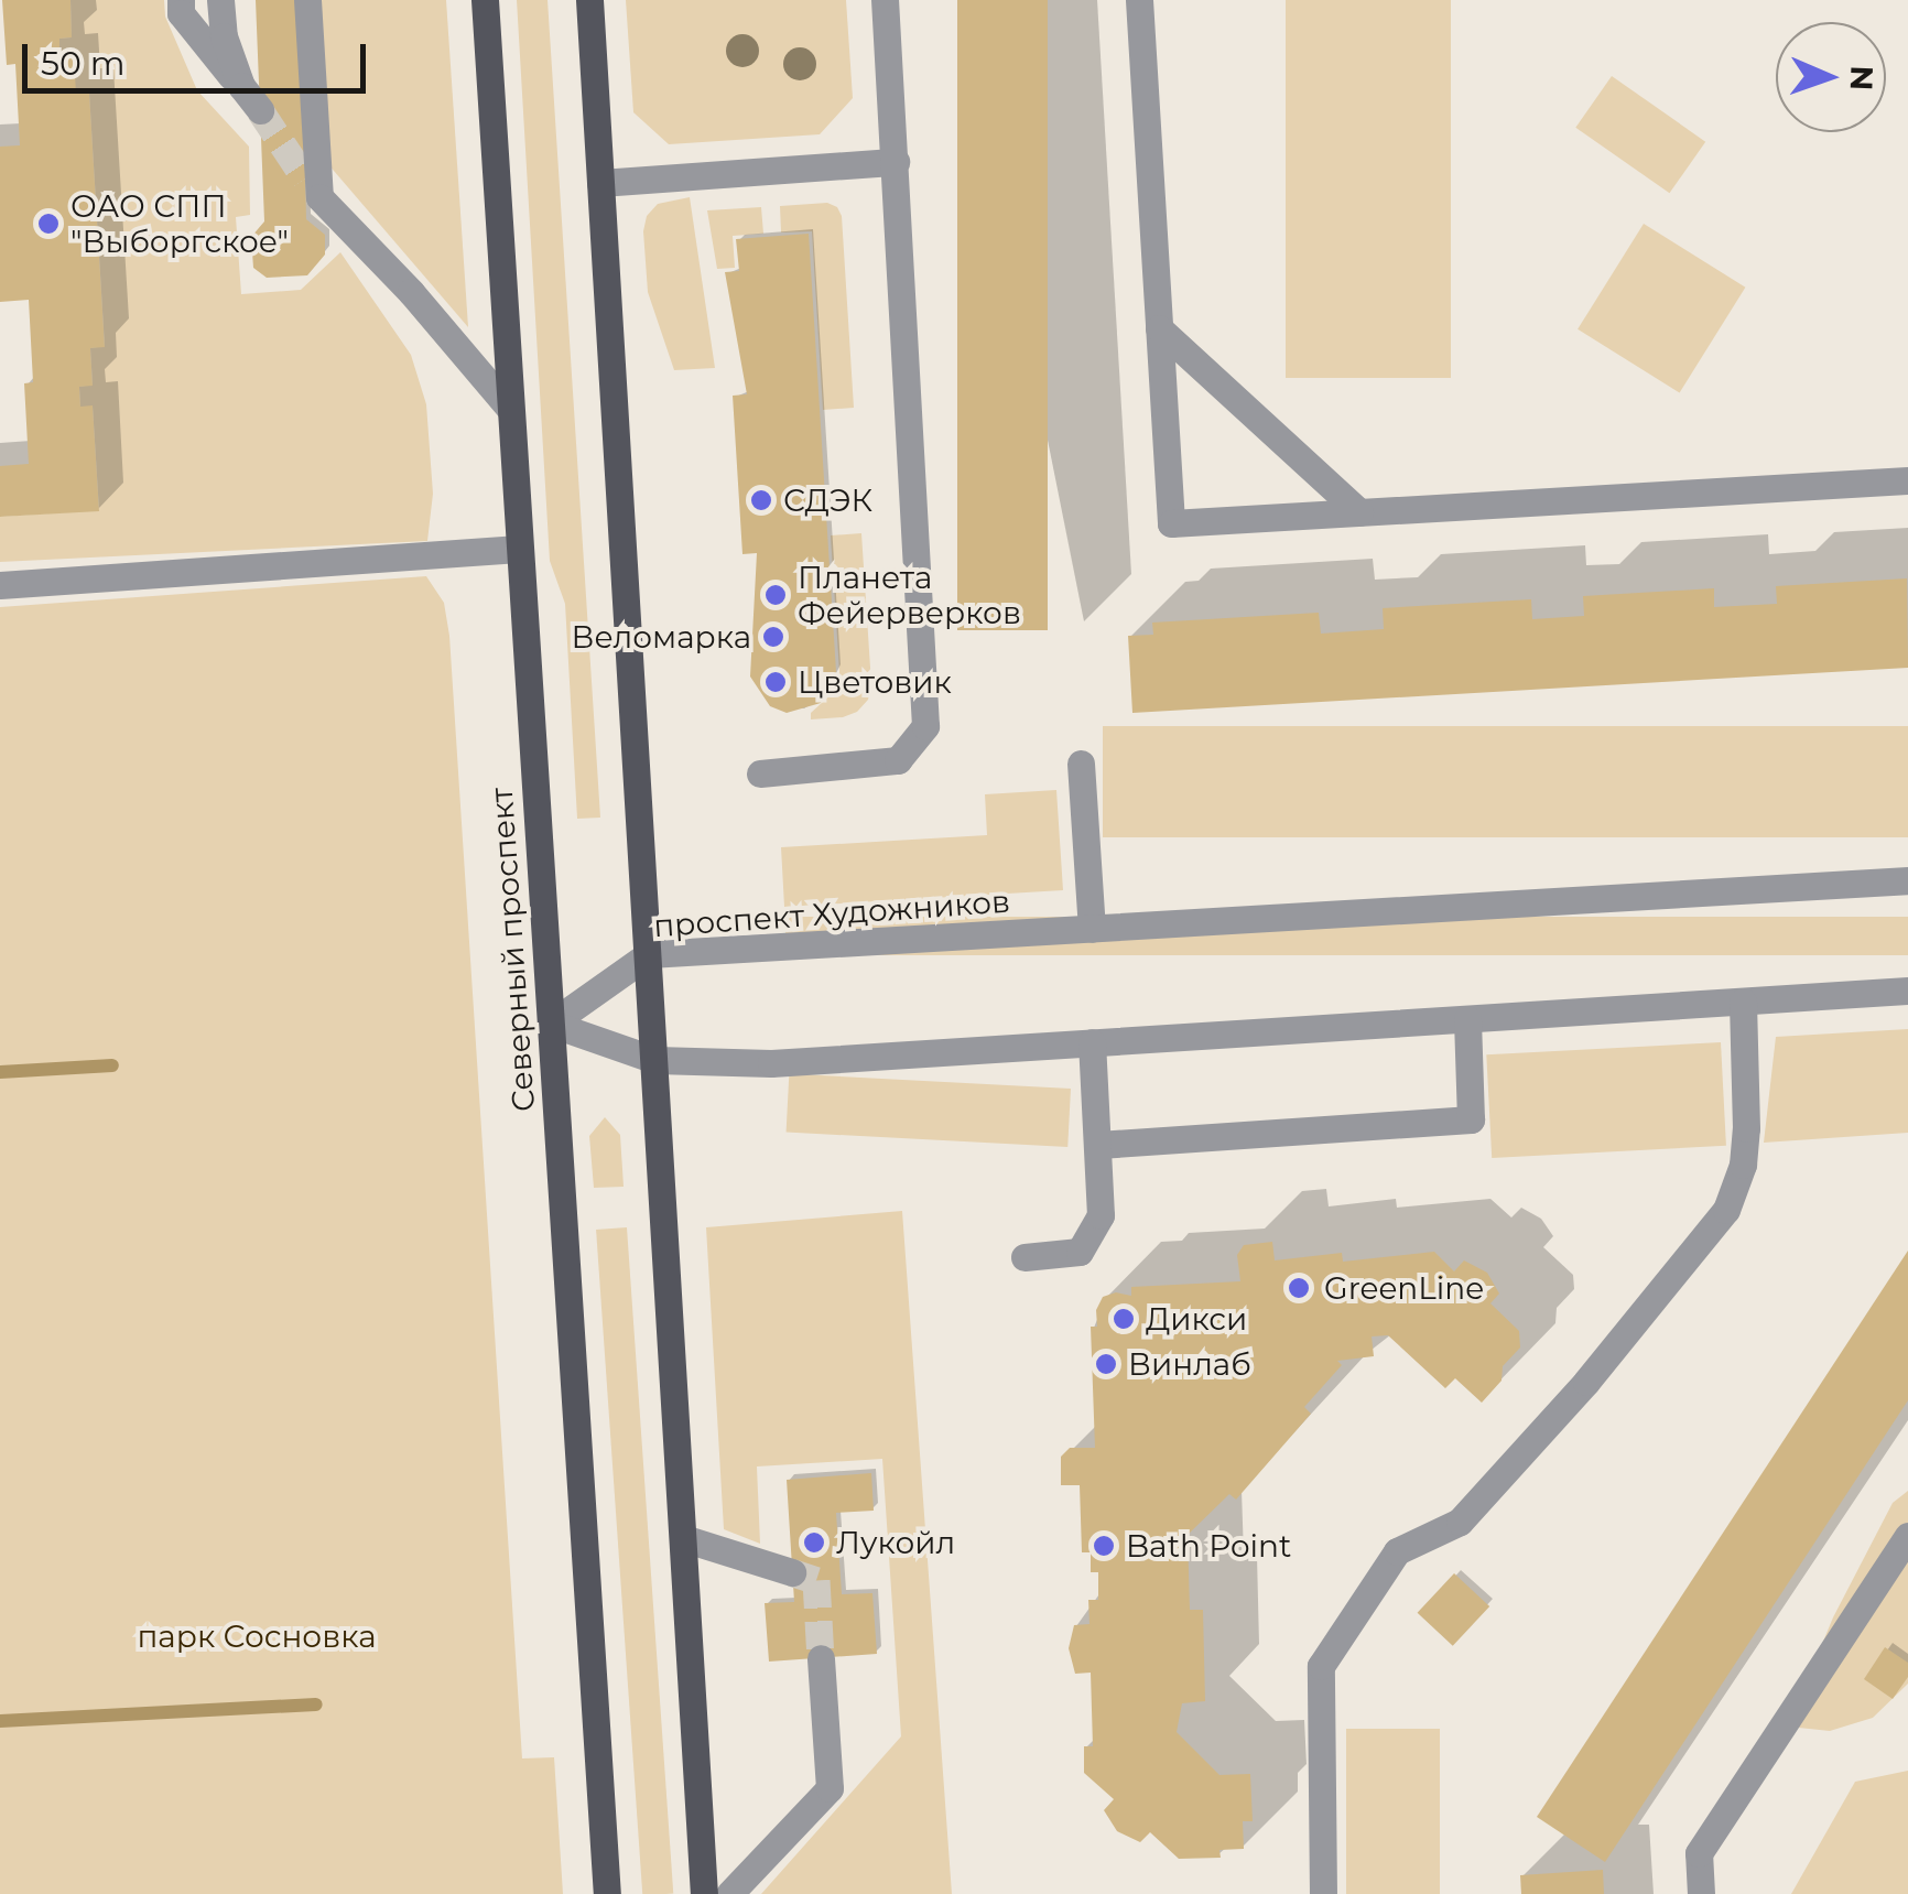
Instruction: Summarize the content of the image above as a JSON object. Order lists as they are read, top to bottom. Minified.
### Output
{"streets":{"main road":["Северный проспект"],"street":["проспект Художников"]},"crossings":[["проспект Художников","Северный проспект"]],"parks":["парк Сосновка"],"places":["ОАО СПП \"Выборгское\"","СДЭК","Планета Фейерверков","Веломарка","Цветовик","GreenLine","Дикси","Винлаб","Лукойл","Bath Point"],"scale_bar":"50 m","north":"right"}
